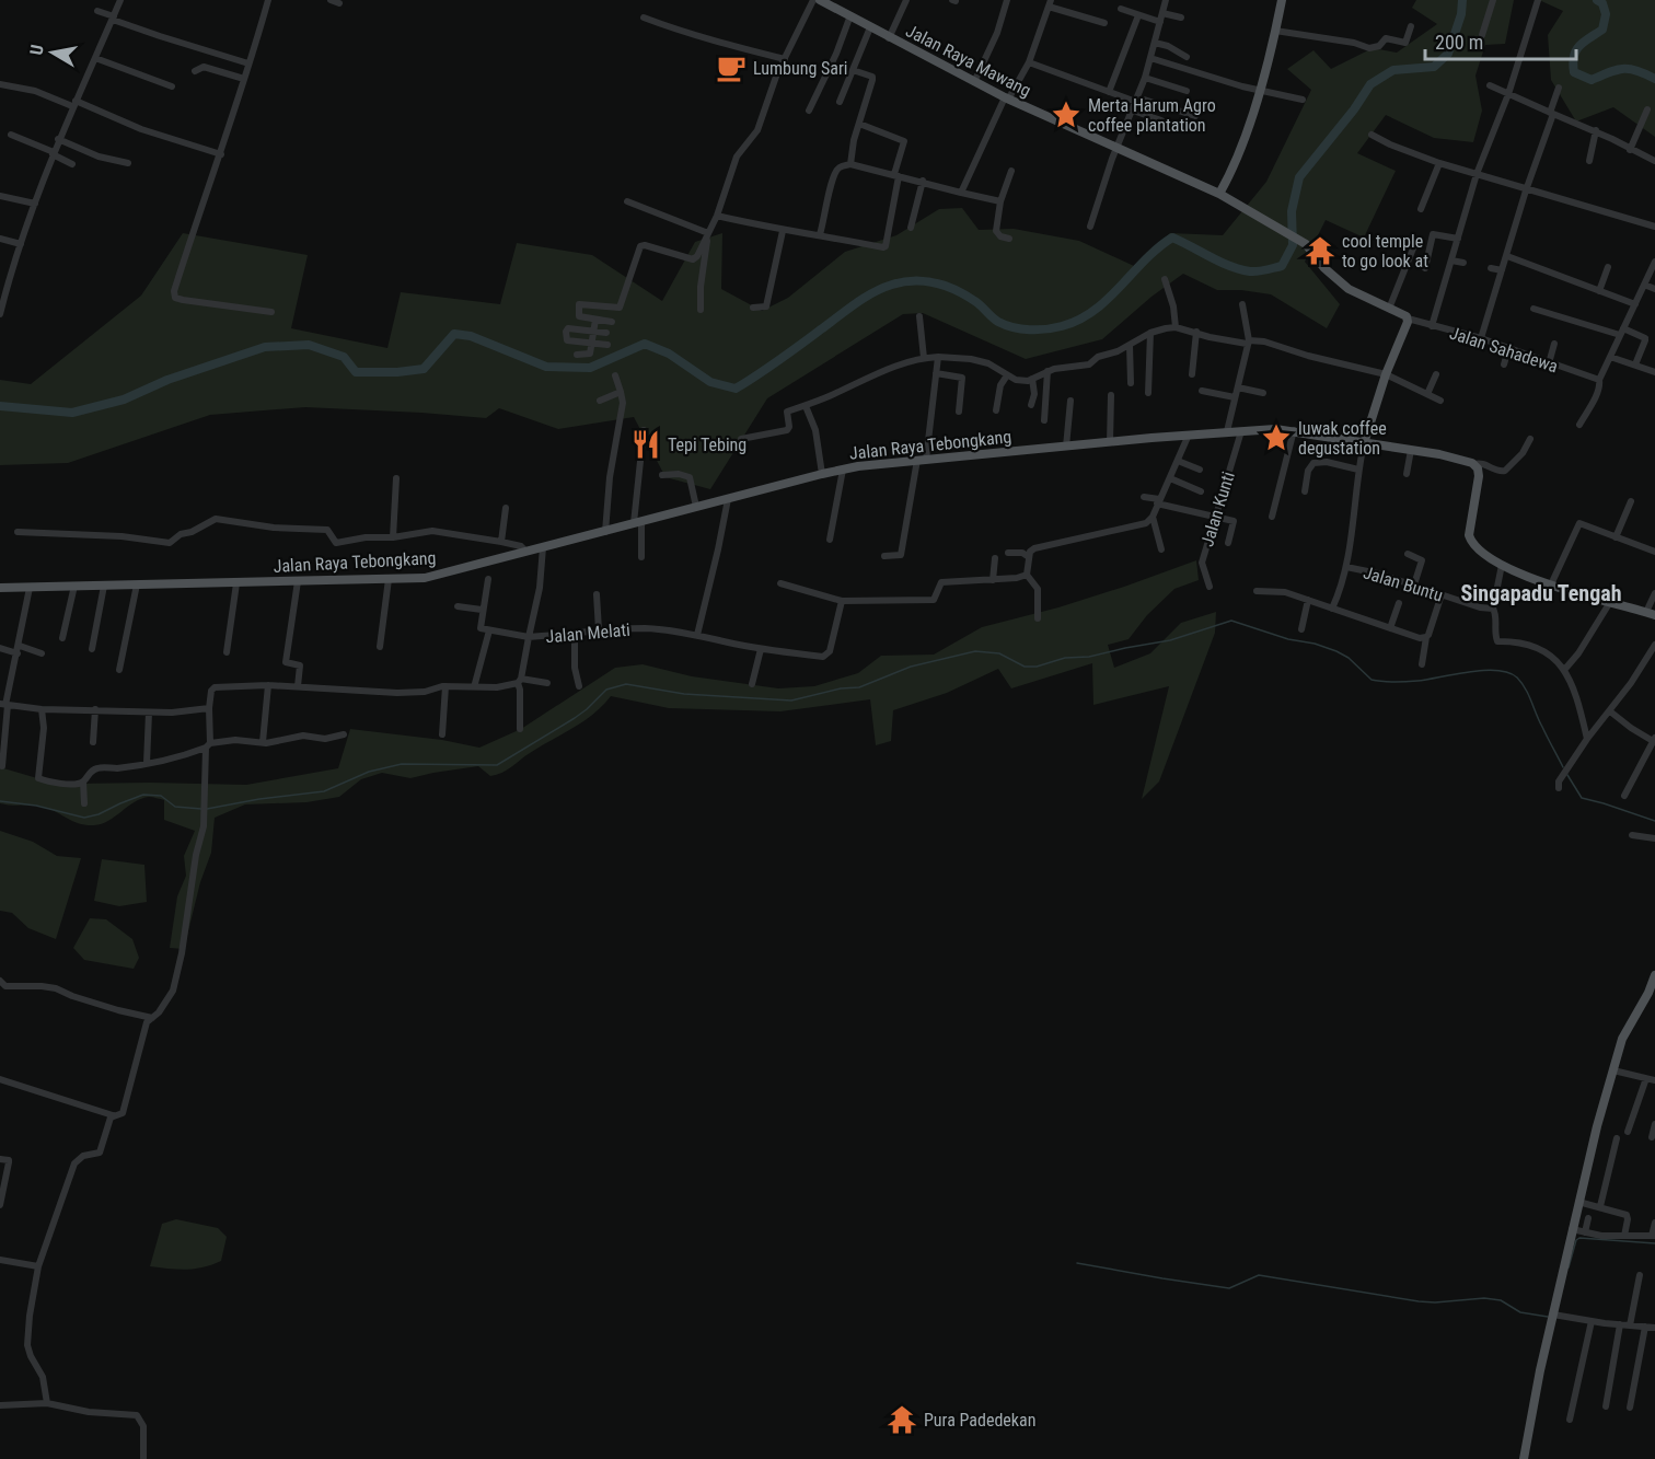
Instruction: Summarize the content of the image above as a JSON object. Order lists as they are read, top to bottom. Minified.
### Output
{"streets":{"main road":["Jalan Raya Mawang","Jalan Raya Tebongkang"],"street":["Jalan Sahadewa","Jalan Kunti","Jalan Buntu","Jalan Melati"]},"crossings":[["Jalan Raya Mawang","Jalan Sahadewa"],["Jalan Raya Tebongkang","Jalan Kunti"]],"districts":["Singapadu Tengah"],"places":{"cafe":["Lumbung Sari"],"place":["Merta Harum Agro coffee plantation","luwak coffee degustation"],"temple":["cool temple to go look at","Pura Padedekan"],"restaurant":["Tepi Tebing"]},"scale_bar":"200 m","north":"left"}
